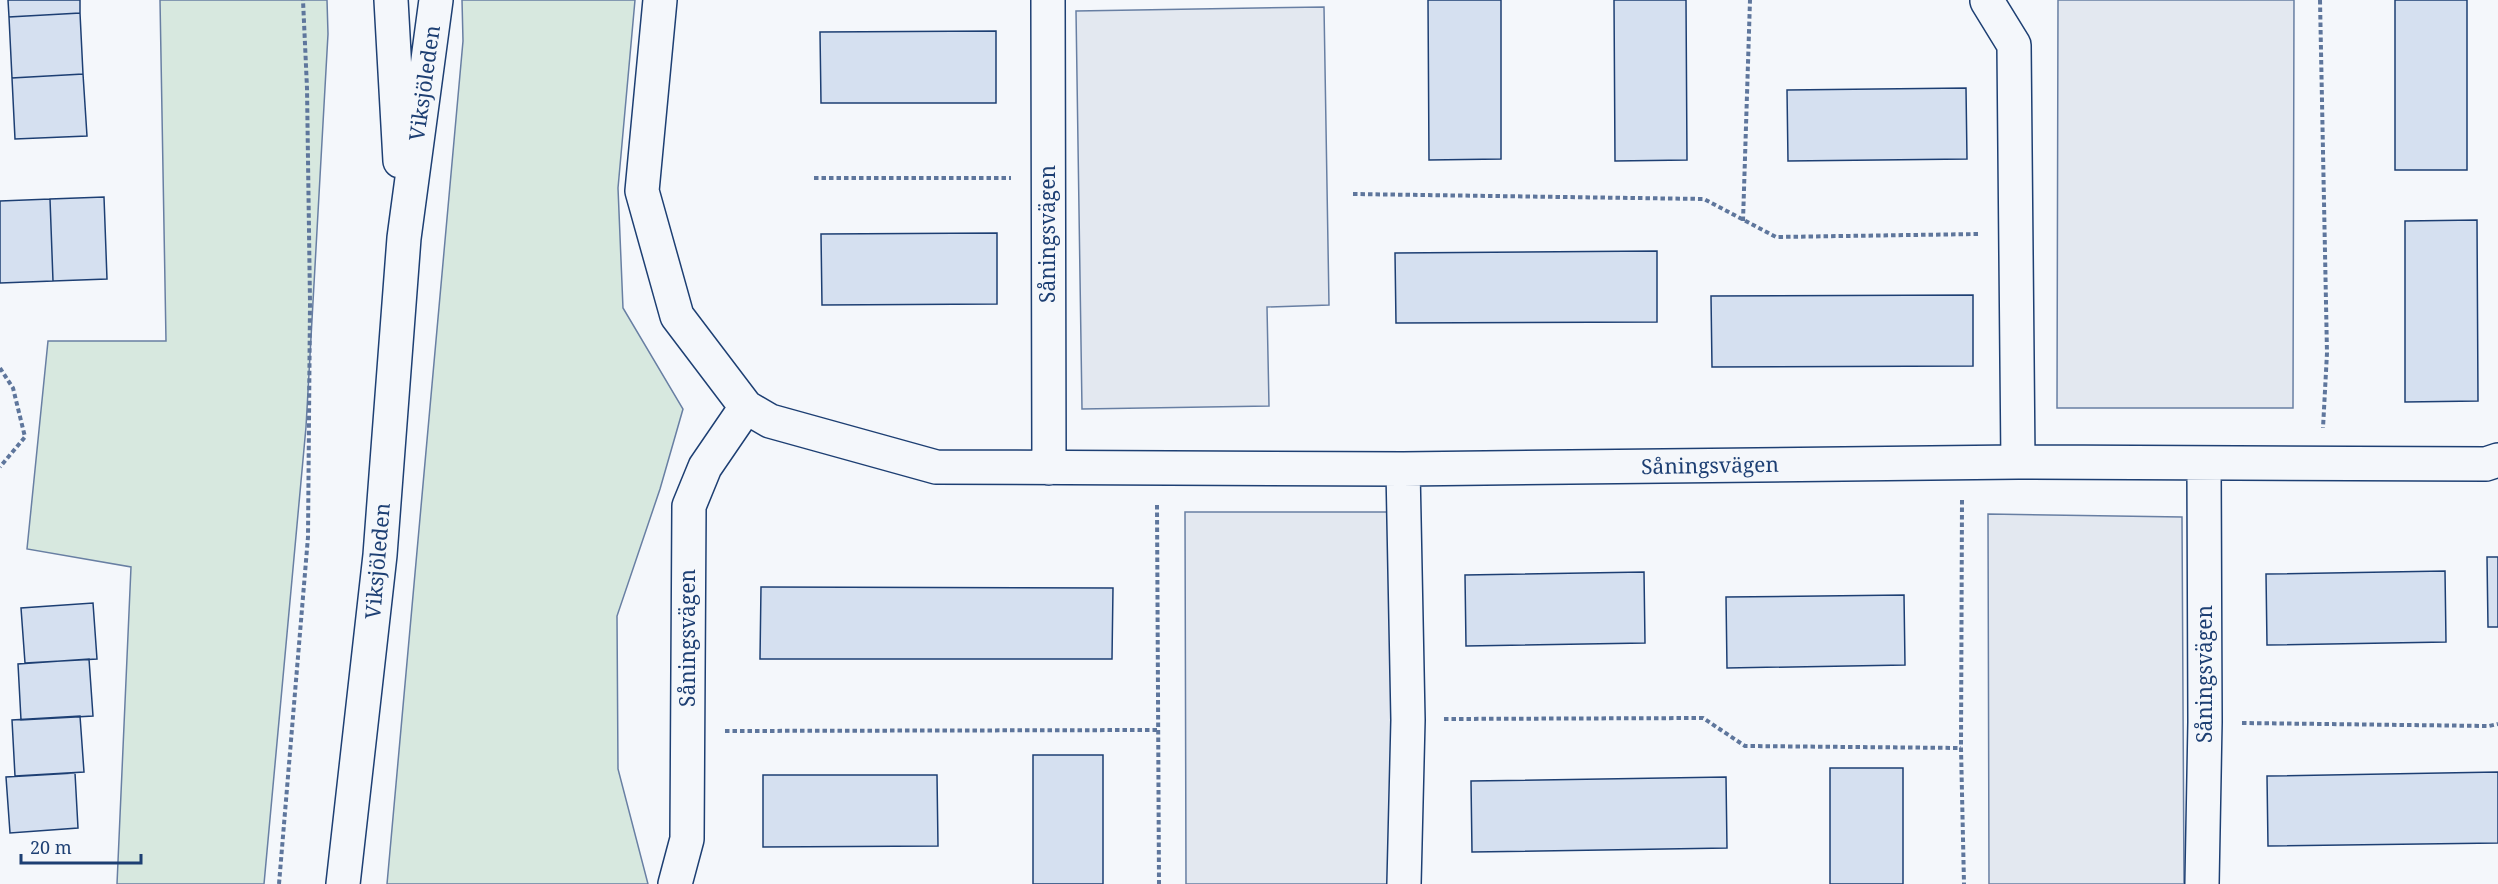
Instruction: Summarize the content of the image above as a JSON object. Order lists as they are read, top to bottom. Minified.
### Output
{"streets":{"street":["Viksjöleden","Såningsvägen"]},"scale_bar":"20 m"}
